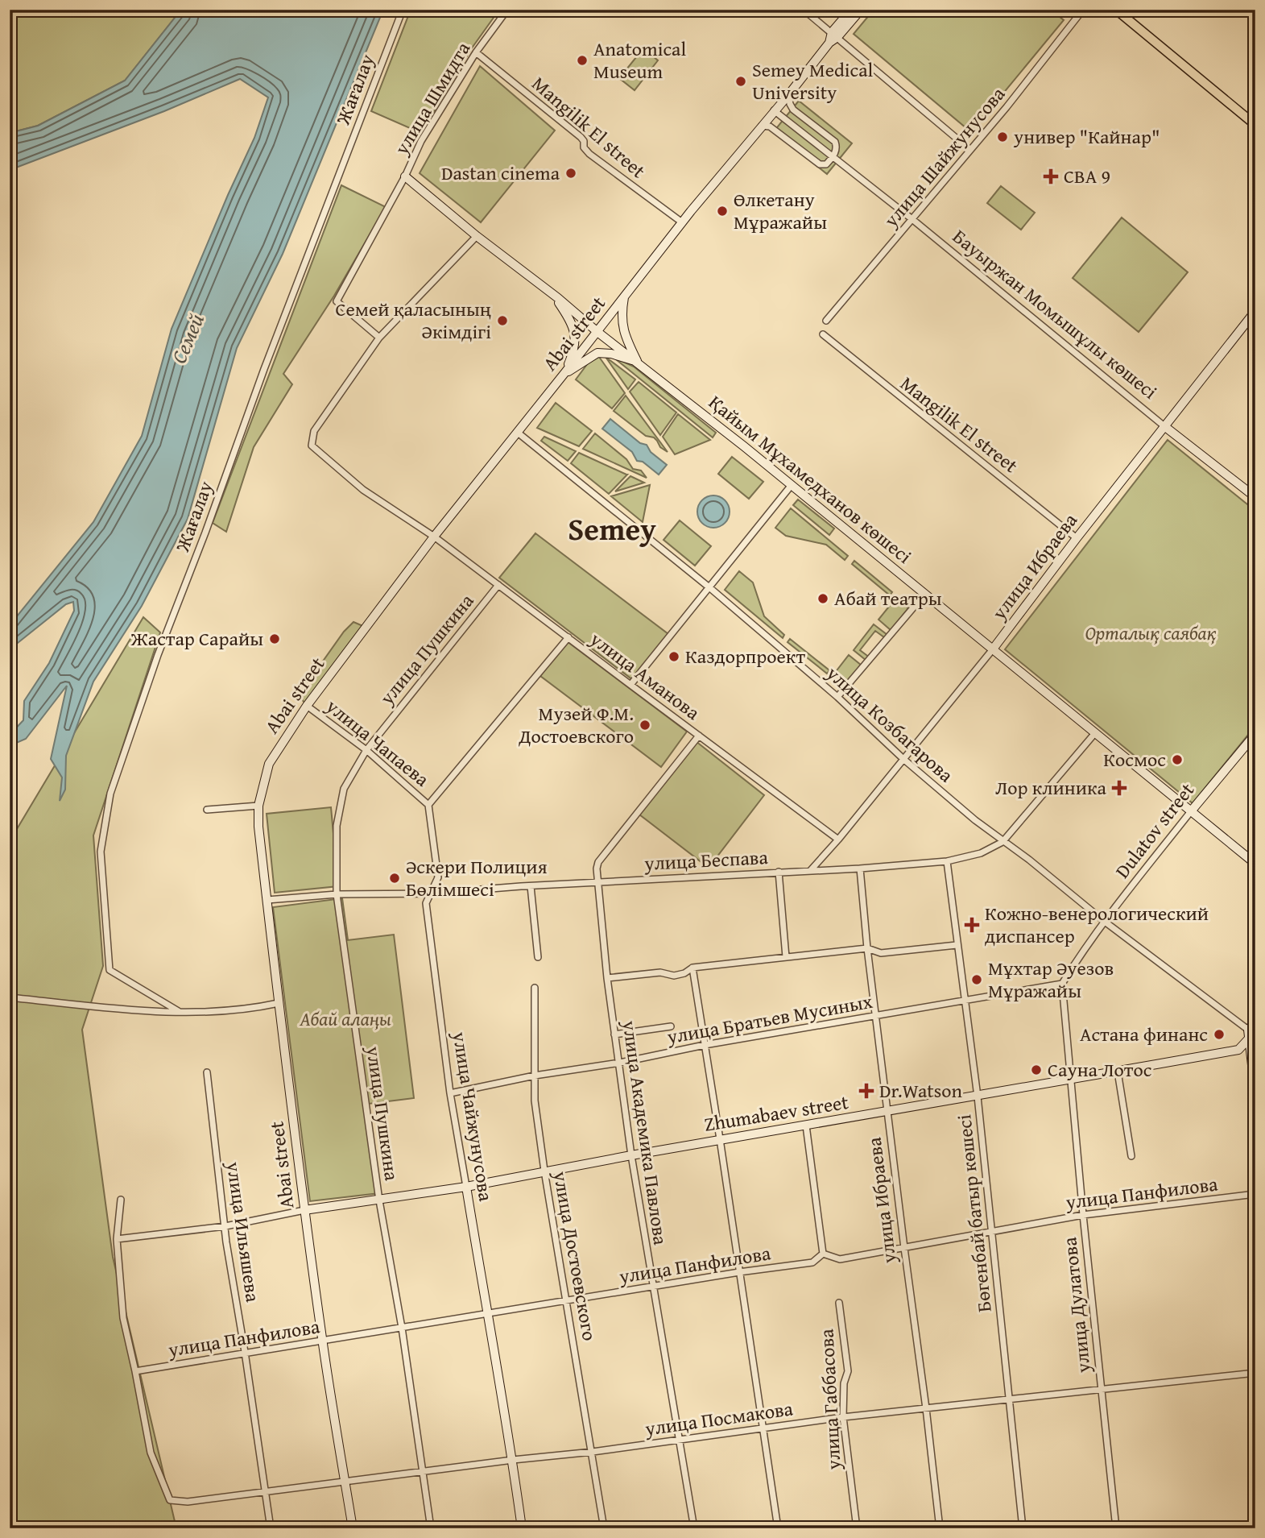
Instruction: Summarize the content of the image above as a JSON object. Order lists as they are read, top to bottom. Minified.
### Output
{"streets":{"street":["Жағалау","улица Шмидта","Mangilik El street","улица Шайжунусова","Бауыржан Момышұлы көшесі","Abai street","Қайым Мұхамедханов көшесі","улица Ибраева","улица Пушкина","улица Аманова","улица Козбагарова","улица Чапаева","Dulatov street","улица Беспава","улица Братьев Мусиных","Zhumabaev street","улица Чайжунусова","улица Академика Павлова","улица Панфилова","Бөгенбай батыр көшесі","улица Ильяшева","улица Достоевского","улица Дулатова","улица Габбасова","улица Посмакова"]},"crossings":[["улица Шмидта","Mangilik El street"],["улица Шмидта","Қайым Мұхамедханов көшесі"],["улица Шмидта","улица Аманова"],["Mangilik El street","Abai street"],["Mangilik El street","улица Ибраева"],["улица Шайжунусова","Бауыржан Момышұлы көшесі"],["Бауыржан Момышұлы көшесі","Abai street"],["Бауыржан Момышұлы көшесі","улица Ибраева"],["Abai street","Қайым Мұхамедханов көшесі"],["Abai street","улица Аманова"],["Abai street","улица Козбагарова"],["Abai street","улица Чапаева"],["Abai street","улица Беспава"],["Abai street","Zhumabaev street"],["Abai street","улица Панфилова"],["Abai street","улица Посмакова"],["Қайым Мұхамедханов көшесі","улица Ибраева"],["Қайым Мұхамедханов көшесі","Dulatov street"],["Қайым Мұхамедханов көшесі","улица Беспава"],["улица Ибраева","улица Аманова"],["улица Ибраева","улица Козбагарова"],["улица Ибраева","улица Беспава"],["улица Ибраева","улица Братьев Мусиных"],["улица Ибраева","Zhumabaev street"],["улица Ибраева","улица Панфилова"],["улица Ибраева","улица Посмакова"],["улица Пушкина","улица Аманова"],["улица Пушкина","улица Чапаева"],["улица Пушкина","улица Беспава"],["улица Пушкина","Zhumabaev street"],["улица Пушкина","улица Панфилова"],["улица Пушкина","улица Посмакова"],["улица Аманова","улица Академика Павлова"],["улица Козбагарова","Dulatov street"],["улица Козбагарова","улица Беспава"],["улица Чапаева","улица Чайжунусова"],["Dulatov street","улица Братьев Мусиных"],["улица Беспава","улица Чайжунусова"],["улица Беспава","улица Академика Павлова"],["улица Беспава","Бөгенбай батыр көшесі"],["улица Братьев Мусиных","улица Чайжунусова"],["улица Братьев Мусиных","улица Академика Павлова"],["улица Братьев Мусиных","Бөгенбай батыр көшесі"],["улица Братьев Мусиных","улица Достоевского"],["Zhumabaev street","улица Чайжунусова"],["Zhumabaev street","улица Академика Павлова"],["Zhumabaev street","Бөгенбай батыр көшесі"],["Zhumabaev street","улица Достоевского"],["Zhumabaev street","улица Дулатова"],["улица Чайжунусова","улица Панфилова"],["улица Чайжунусова","улица Посмакова"],["улица Академика Павлова","улица Панфилова"],["улица Академика Павлова","улица Посмакова"],["улица Панфилова","Бөгенбай батыр көшесі"],["улица Панфилова","улица Ильяшева"],["улица Панфилова","улица Достоевского"],["улица Панфилова","улица Дулатова"],["улица Панфилова","улица Посмакова"],["Бөгенбай батыр көшесі","улица Посмакова"],["улица Ильяшева","улица Посмакова"],["улица Достоевского","улица Посмакова"],["улица Дулатова","улица Посмакова"],["улица Габбасова","улица Посмакова"]],"districts":["Semey"],"water":["Семей"],"parks":["Орталық саябақ","Абай алаңы"],"places":{"other":["Anatomical Museum","Semey Medical University","универ \"Кайнар\"","Dastan cinema","Өлкетану Мұражайы","Семей қаласының Әкімдігі","Абай театры","Жастар Сарайы","Каздорпроект","Музей Ф.М. Достоевского","Космос","Әскери Полиция Бөлімшесі","Мұхтар Әуезов Мұражайы","Астана финанс","Сауна Лотос"],"health":["СВА 9","Лор клиника","Кожно-венерологический диспансер","Dr.Watson"]}}
